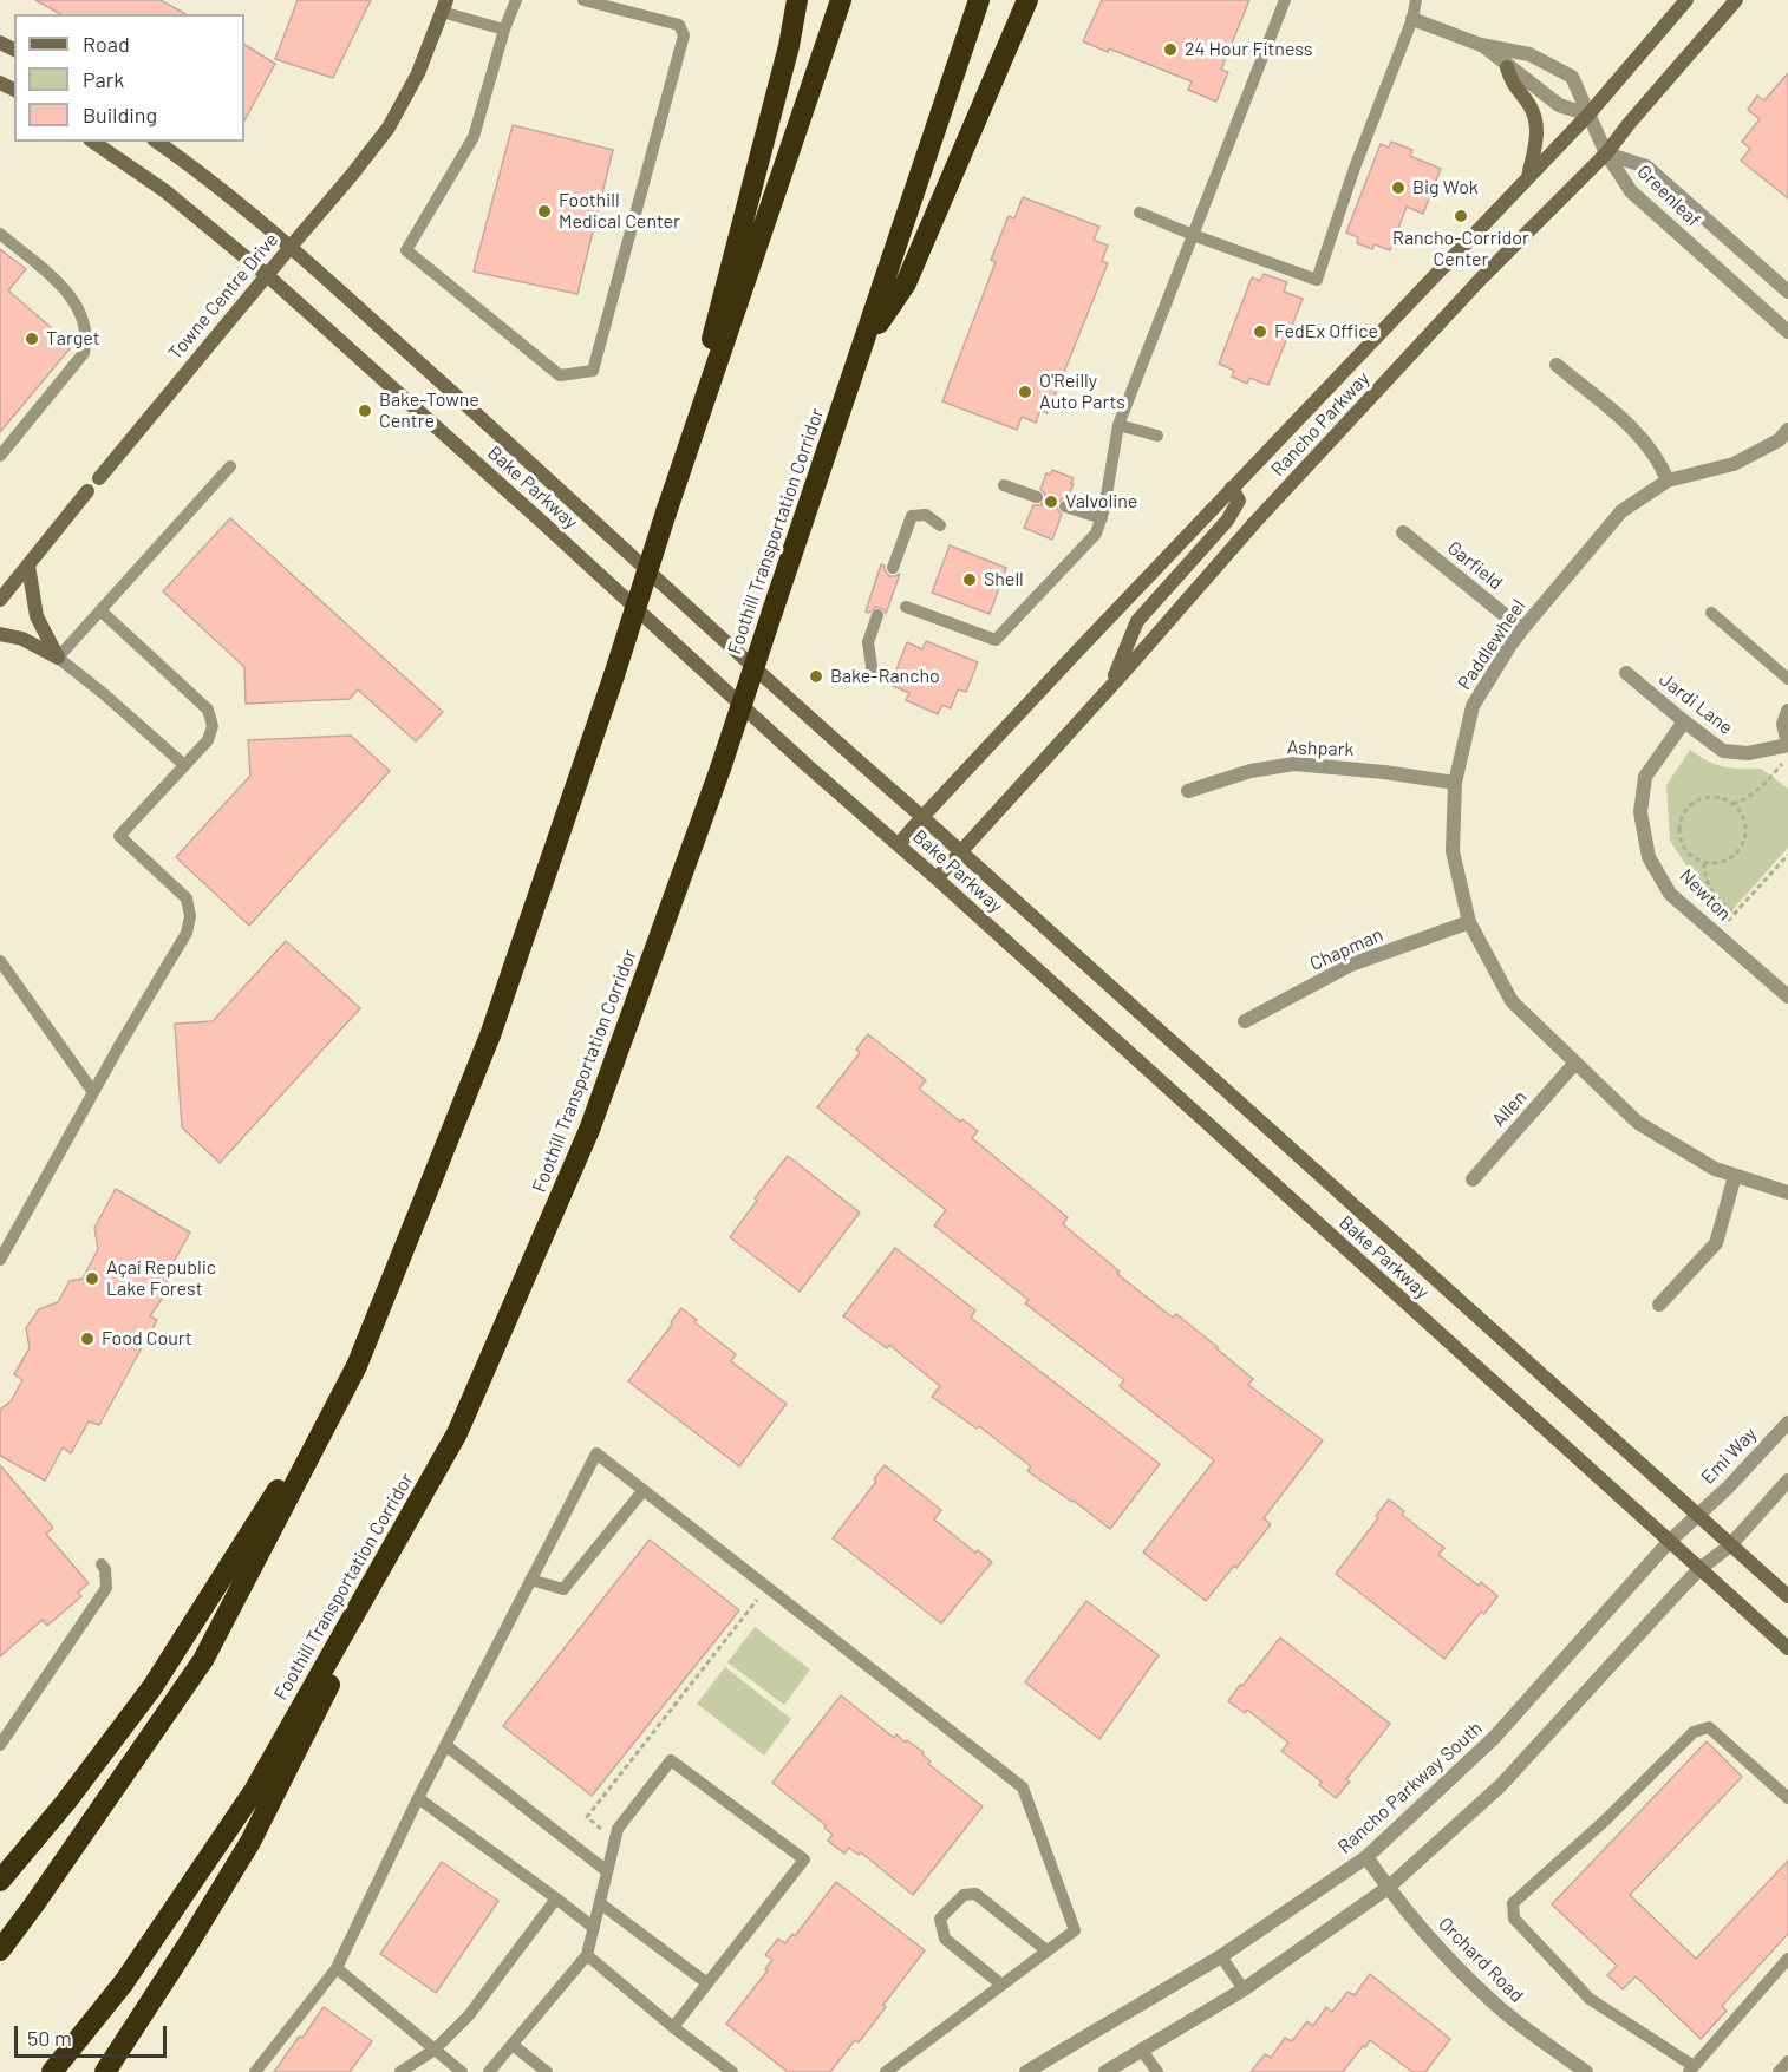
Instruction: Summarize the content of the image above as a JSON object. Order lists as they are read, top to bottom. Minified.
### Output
{"streets":{"highway":["Foothill Transportation Corridor"],"main road":["Towne Centre Drive","Rancho Parkway","Bake Parkway"],"street":["Greenleaf","Garfield","Paddlewheel","Jardi Lane","Ashpark","Newton","Chapman","Allen","Emi Way","Rancho Parkway South","Orchard Road"]},"crossings":[["Greenleaf","Rancho Parkway"],["Towne Centre Drive","Bake Parkway"],["Rancho Parkway","Bake Parkway"],["Bake Parkway","Emi Way"],["Bake Parkway","Rancho Parkway South"],["Garfield","Paddlewheel"],["Paddlewheel","Ashpark"],["Paddlewheel","Chapman"],["Paddlewheel","Allen"],["Jardi Lane","Newton"],["Emi Way","Rancho Parkway South"],["Rancho Parkway South","Orchard Road"]],"places":["24 Hour Fitness","Big Wok","Foothill Medical Center","Rancho-Corridor Center","FedEx Office","Target","O'Reilly Auto Parts","Bake-Towne Centre","Valvoline","Shell","Bake-Rancho","Açaí Republic Lake Forest","Food Court"],"legend":["Road","Park","Building"],"scale_bar":"50 m"}
